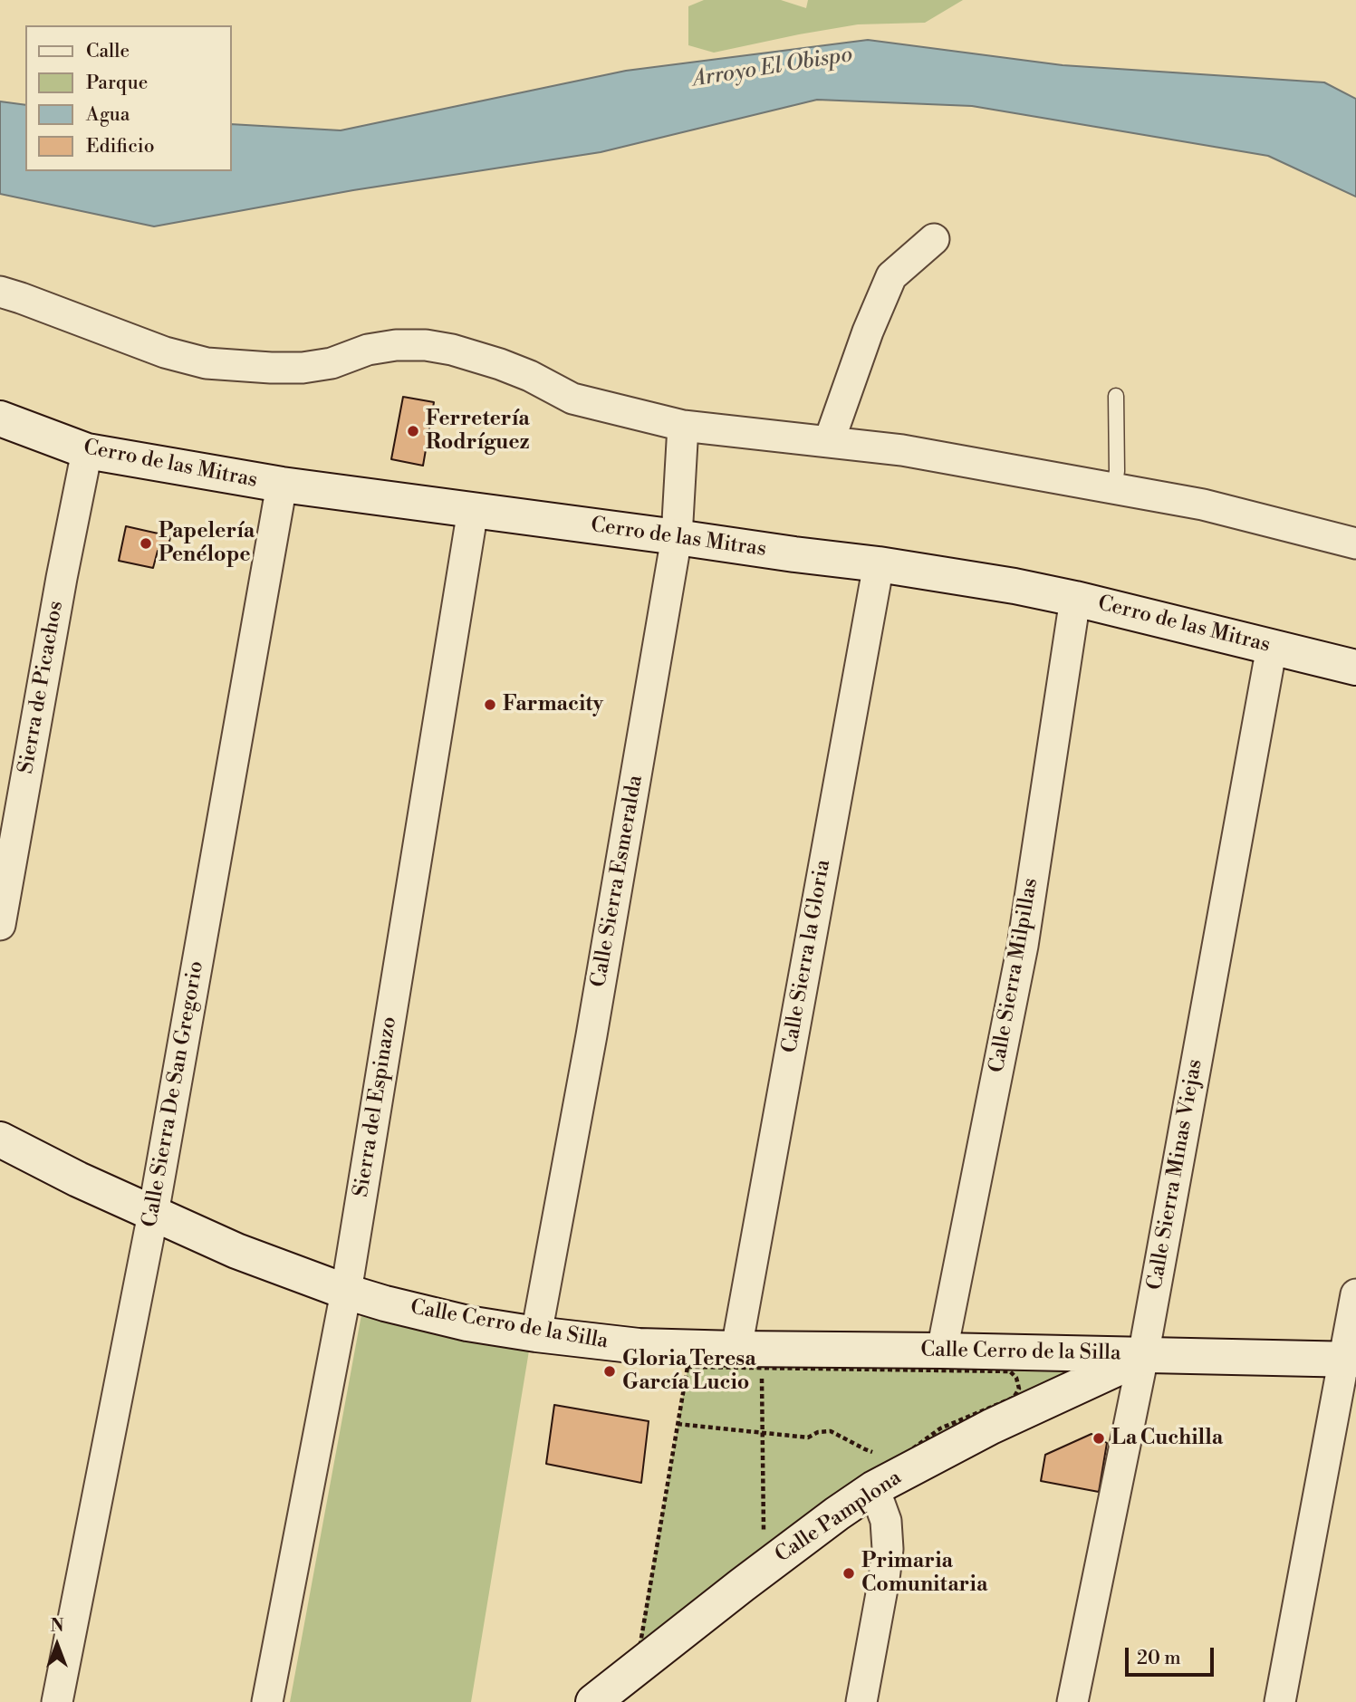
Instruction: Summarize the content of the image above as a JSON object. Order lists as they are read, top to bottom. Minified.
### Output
{"streets":{"street":["Cerro de las Mitras","Sierra de Picachos","Calle Sierra Esmeralda","Calle Sierra la Gloria","Calle Sierra Milpillas","Calle Sierra De San Gregorio","Sierra del Espinazo","Calle Sierra Minas Viejas","Calle Cerro de la Silla","Calle Pamplona"]},"crossings":[["Cerro de las Mitras","Sierra de Picachos"],["Cerro de las Mitras","Calle Sierra Esmeralda"],["Cerro de las Mitras","Calle Sierra la Gloria"],["Cerro de las Mitras","Calle Sierra Milpillas"],["Cerro de las Mitras","Calle Sierra De San Gregorio"],["Cerro de las Mitras","Sierra del Espinazo"],["Cerro de las Mitras","Calle Sierra Minas Viejas"],["Calle Sierra Esmeralda","Calle Cerro de la Silla"],["Calle Sierra la Gloria","Calle Cerro de la Silla"],["Calle Sierra Milpillas","Calle Cerro de la Silla"],["Calle Sierra De San Gregorio","Calle Cerro de la Silla"],["Sierra del Espinazo","Calle Cerro de la Silla"],["Calle Sierra Minas Viejas","Calle Cerro de la Silla"],["Calle Sierra Minas Viejas","Calle Pamplona"],["Calle Cerro de la Silla","Calle Pamplona"]],"water":["Arroyo El Obispo"],"places":["Ferretería Rodríguez","Papelería Penélope","Farmacity","Gloria Teresa García Lucio","La Cuchilla","Primaria Comunitaria"],"legend":["Calle","Parque","Agua","Edificio"],"scale_bar":"20 m","north":"top"}
